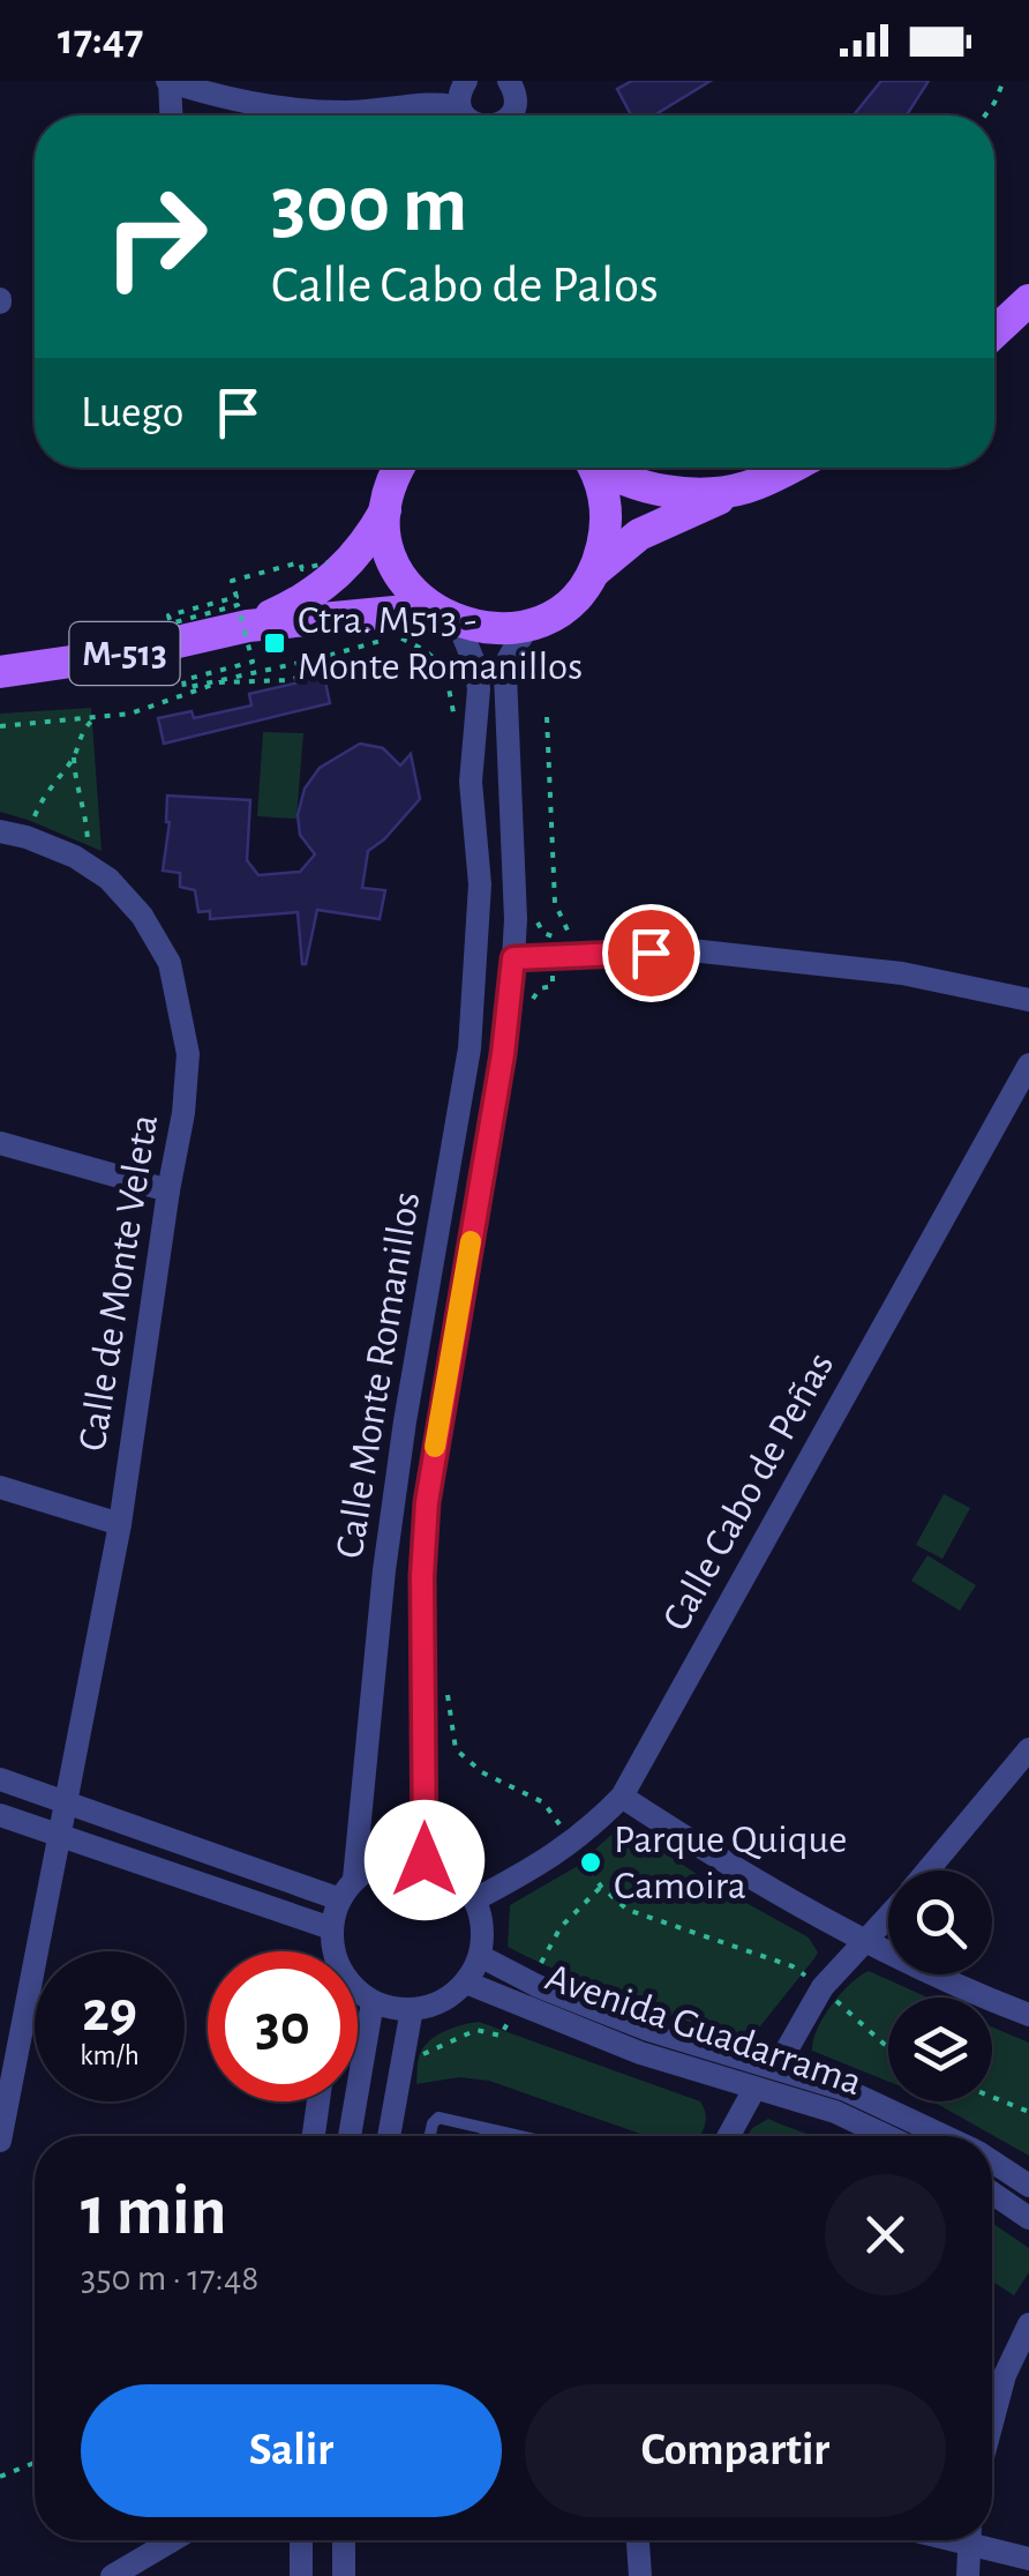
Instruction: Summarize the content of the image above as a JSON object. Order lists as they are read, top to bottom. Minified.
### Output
{"streets":{"main road":["M-513"],"street":["Calle de Monte Veleta","Calle Monte Romanillos","Calle Cabo de Peñas","Avenida Guadarrama"]},"crossings":[["M-513","Calle Monte Romanillos"]],"places":{"transit":["Ctra. M513 - Monte Romanillos"],"other":["Parque Quique Camoira"]},"page":{"status":"17:47","turn":["300 m","Calle Cabo de Palos"],"then":"Luego","speed":"29 km/h","limit":"30","heading":["1 min","350 m · 17:48"],"buttons":["Salir","Compartir"]}}
